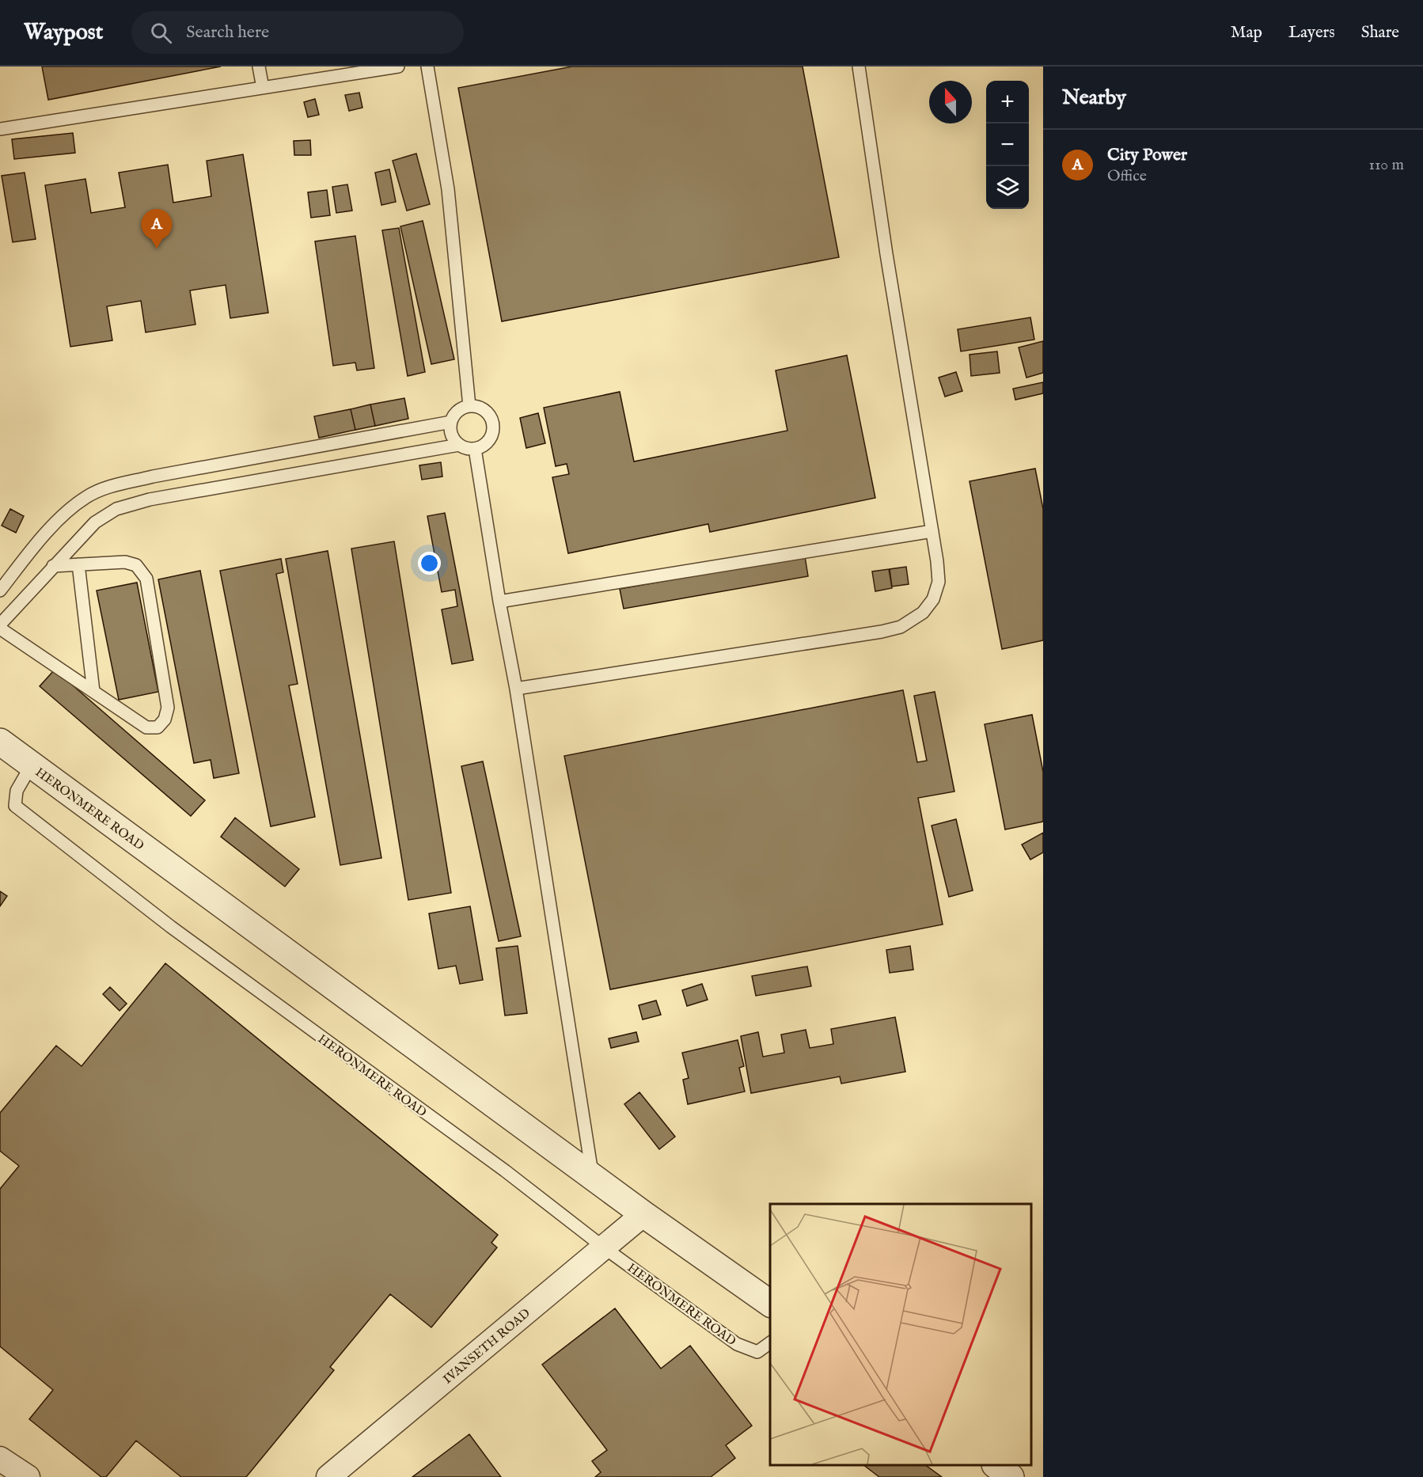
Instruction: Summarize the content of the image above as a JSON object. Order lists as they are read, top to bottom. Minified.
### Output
{"streets":{"street":["HERONMERE ROAD","IVANSETH ROAD"]},"crossings":[["HERONMERE ROAD","IVANSETH ROAD"]],"north":"top","page":{"header":"Waypost","search":"Search here","nav":["Map","Layers","Share"],"heading":"Nearby","map_buttons":["+","−"],"list":[{"mark":"A","name":"City Power","note":"Office","value":"110 m"}],"pins":"A"}}
